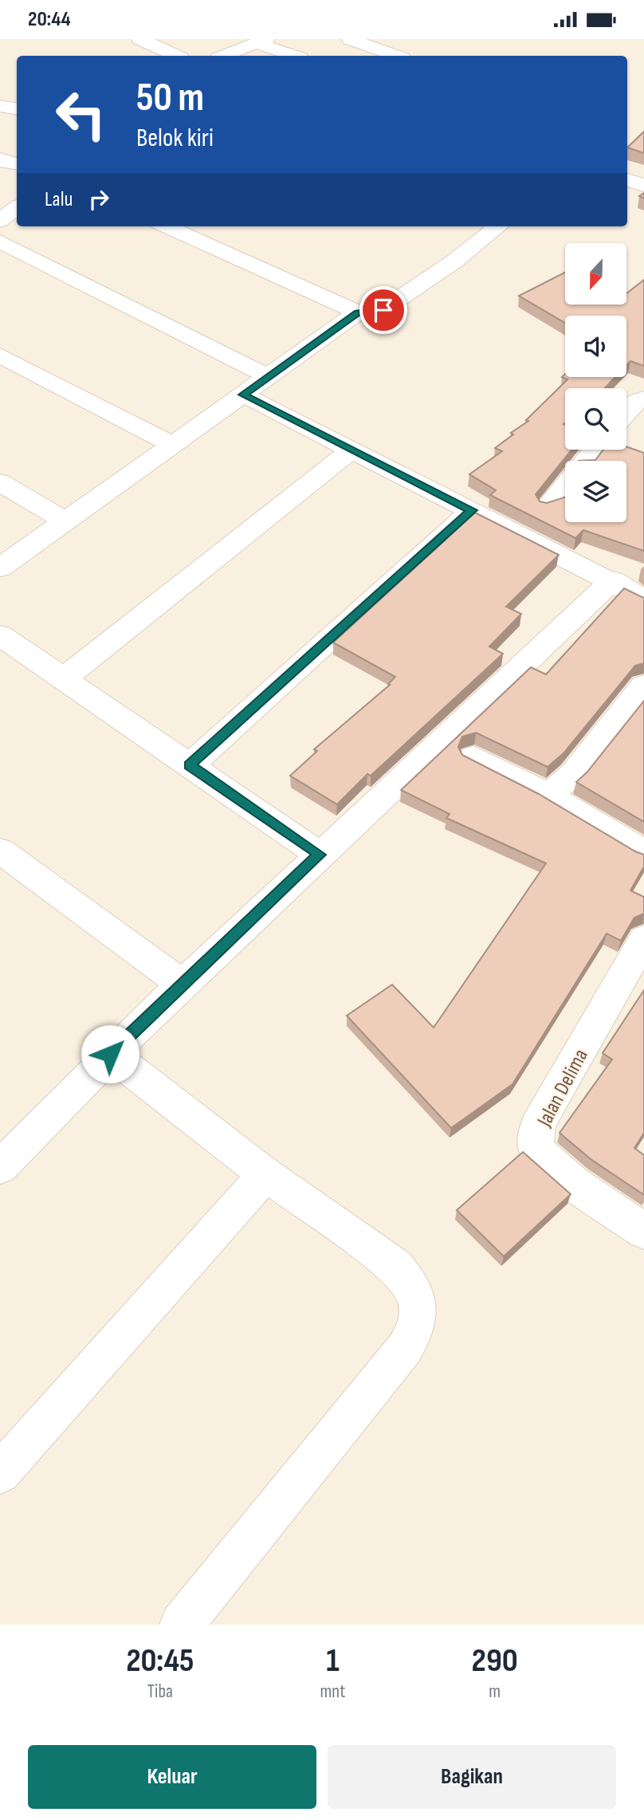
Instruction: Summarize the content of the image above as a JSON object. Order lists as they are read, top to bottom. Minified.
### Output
{"streets":{"street":["Jalan Delima"]},"north":"bottom","page":{"status":"20:44","turn":["50 m","Belok kiri"],"then":"Lalu","eta":["20:45","Tiba","1","mnt","290","m"],"buttons":["Keluar","Bagikan"]}}
